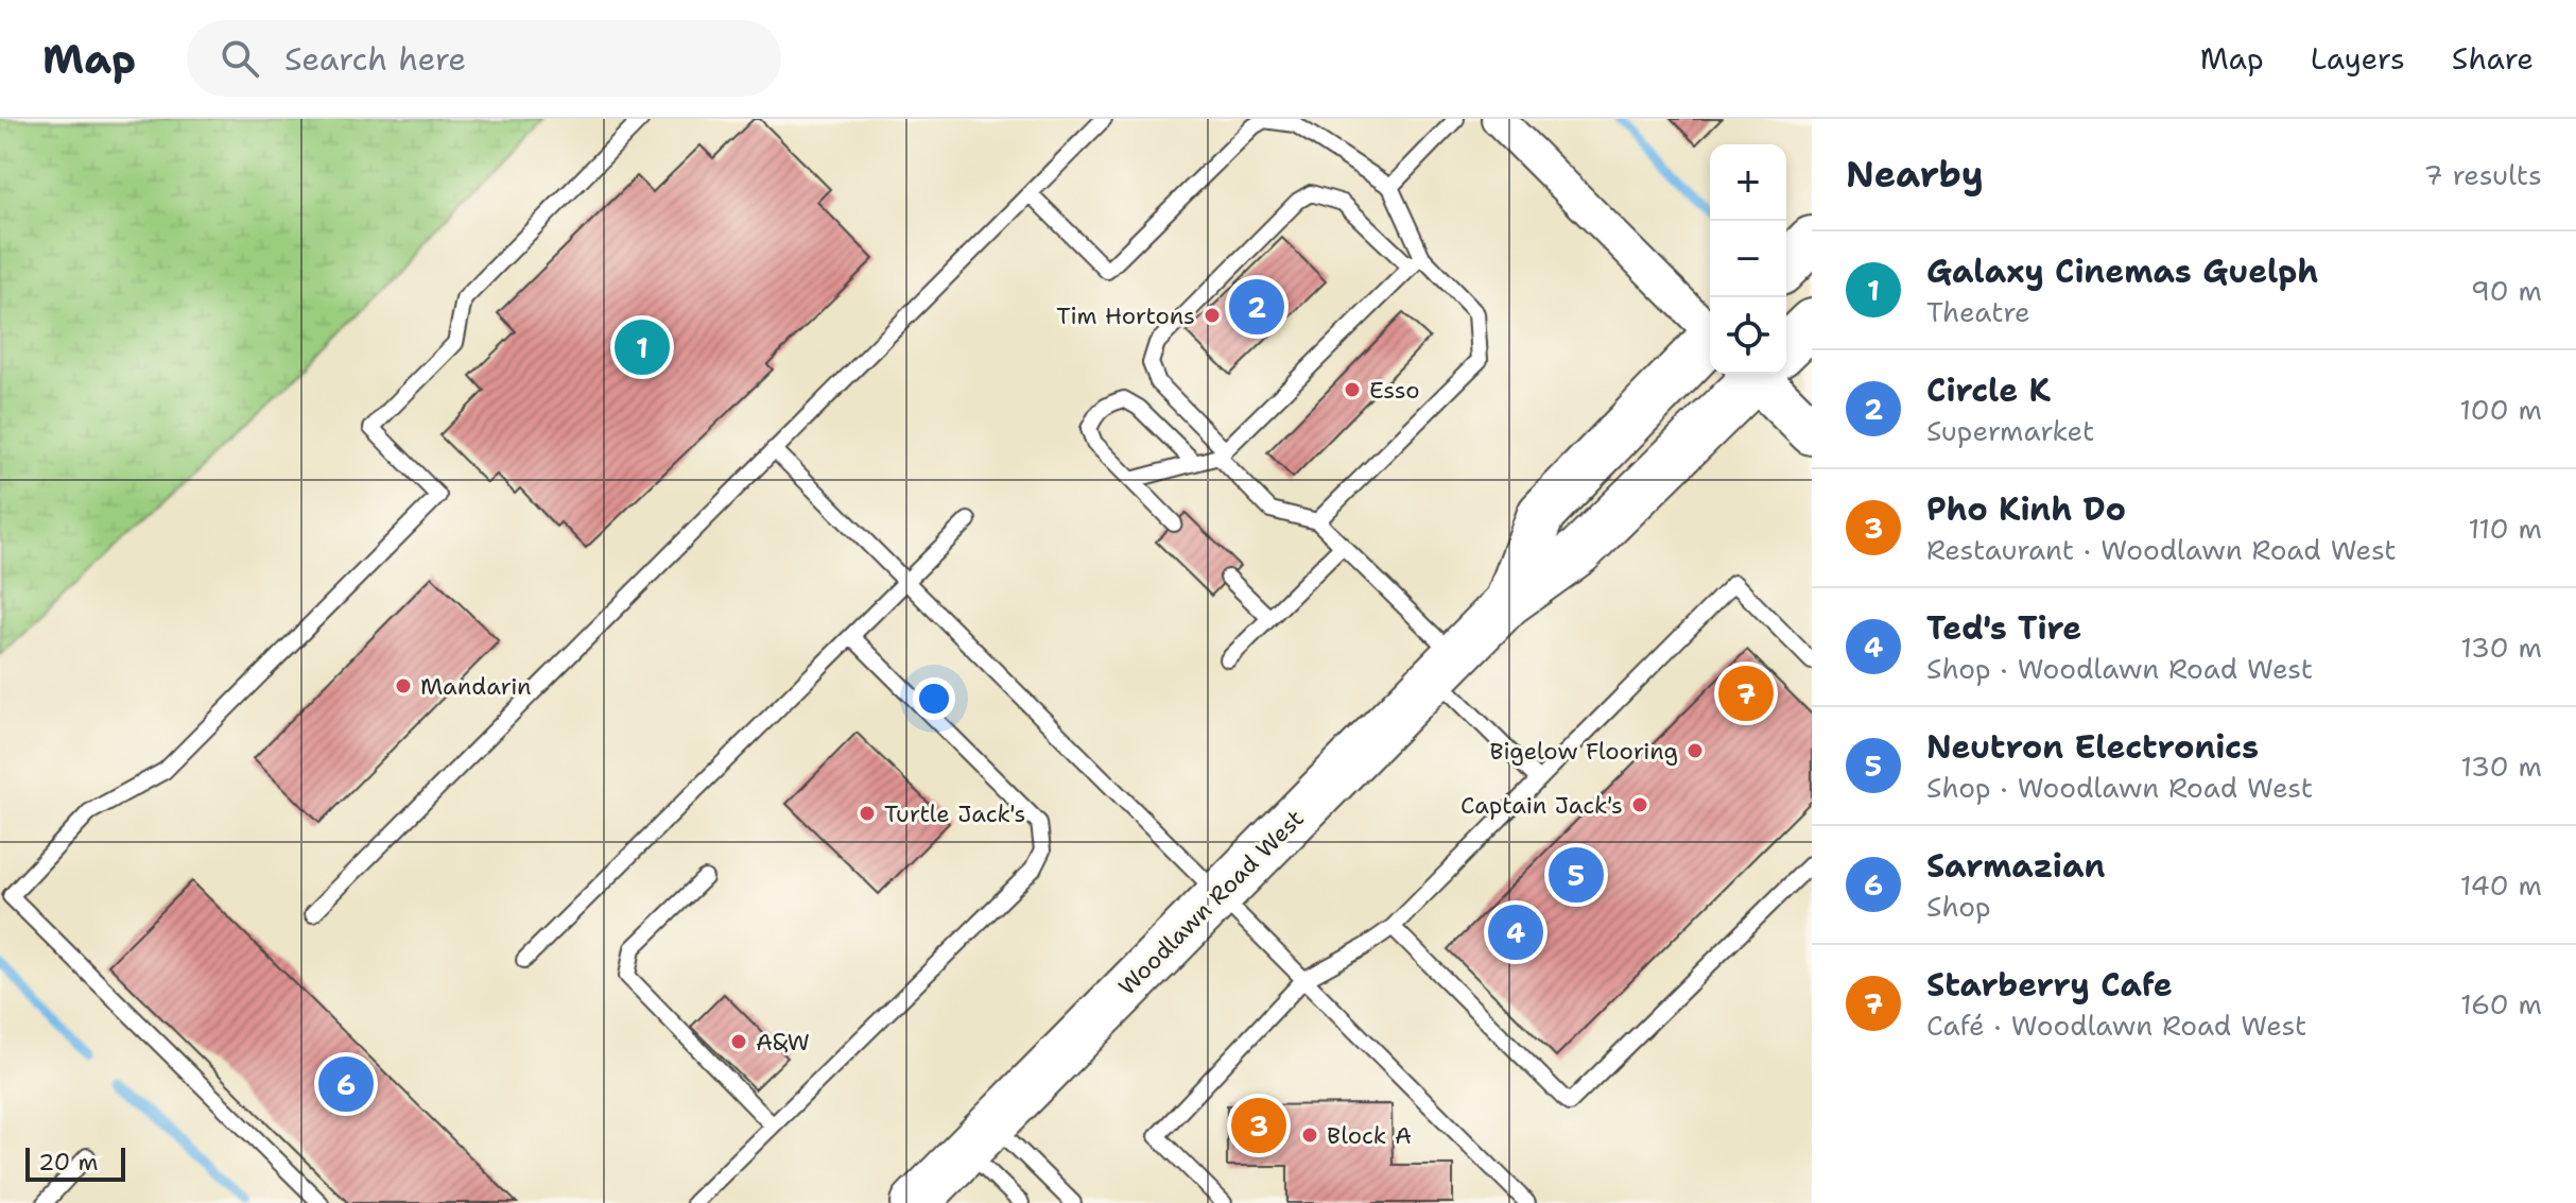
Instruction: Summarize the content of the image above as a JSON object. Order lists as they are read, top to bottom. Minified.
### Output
{"streets":{"main road":["Woodlawn Road West"]},"places":["Tim Hortons","Esso","Mandarin","Bigelow Flooring","Captain Jack's","Turtle Jack's","A&W","Block A"],"scale_bar":"20 m","page":{"header":"Map","search":"Search here","nav":["Map","Layers","Share"],"heading":["Nearby","7 results"],"map_buttons":["+","−"],"list":[{"mark":"1","name":"Galaxy Cinemas Guelph","note":"Theatre","value":"90 m"},{"mark":"2","name":"Circle K","note":"Supermarket","value":"100 m"},{"mark":"3","name":"Pho Kinh Do","note":"Restaurant · Woodlawn Road West","value":"110 m"},{"mark":"4","name":"Ted's Tire","note":"Shop · Woodlawn Road West","value":"130 m"},{"mark":"5","name":"Neutron Electronics","note":"Shop · Woodlawn Road West","value":"130 m"},{"mark":"6","name":"Sarmazian","note":"Shop","value":"140 m"},{"mark":"7","name":"Starberry Cafe","note":"Café · Woodlawn Road West","value":"160 m"}],"pins":["2","1","7","5","4","6","3"],"scale":"20 m"}}
